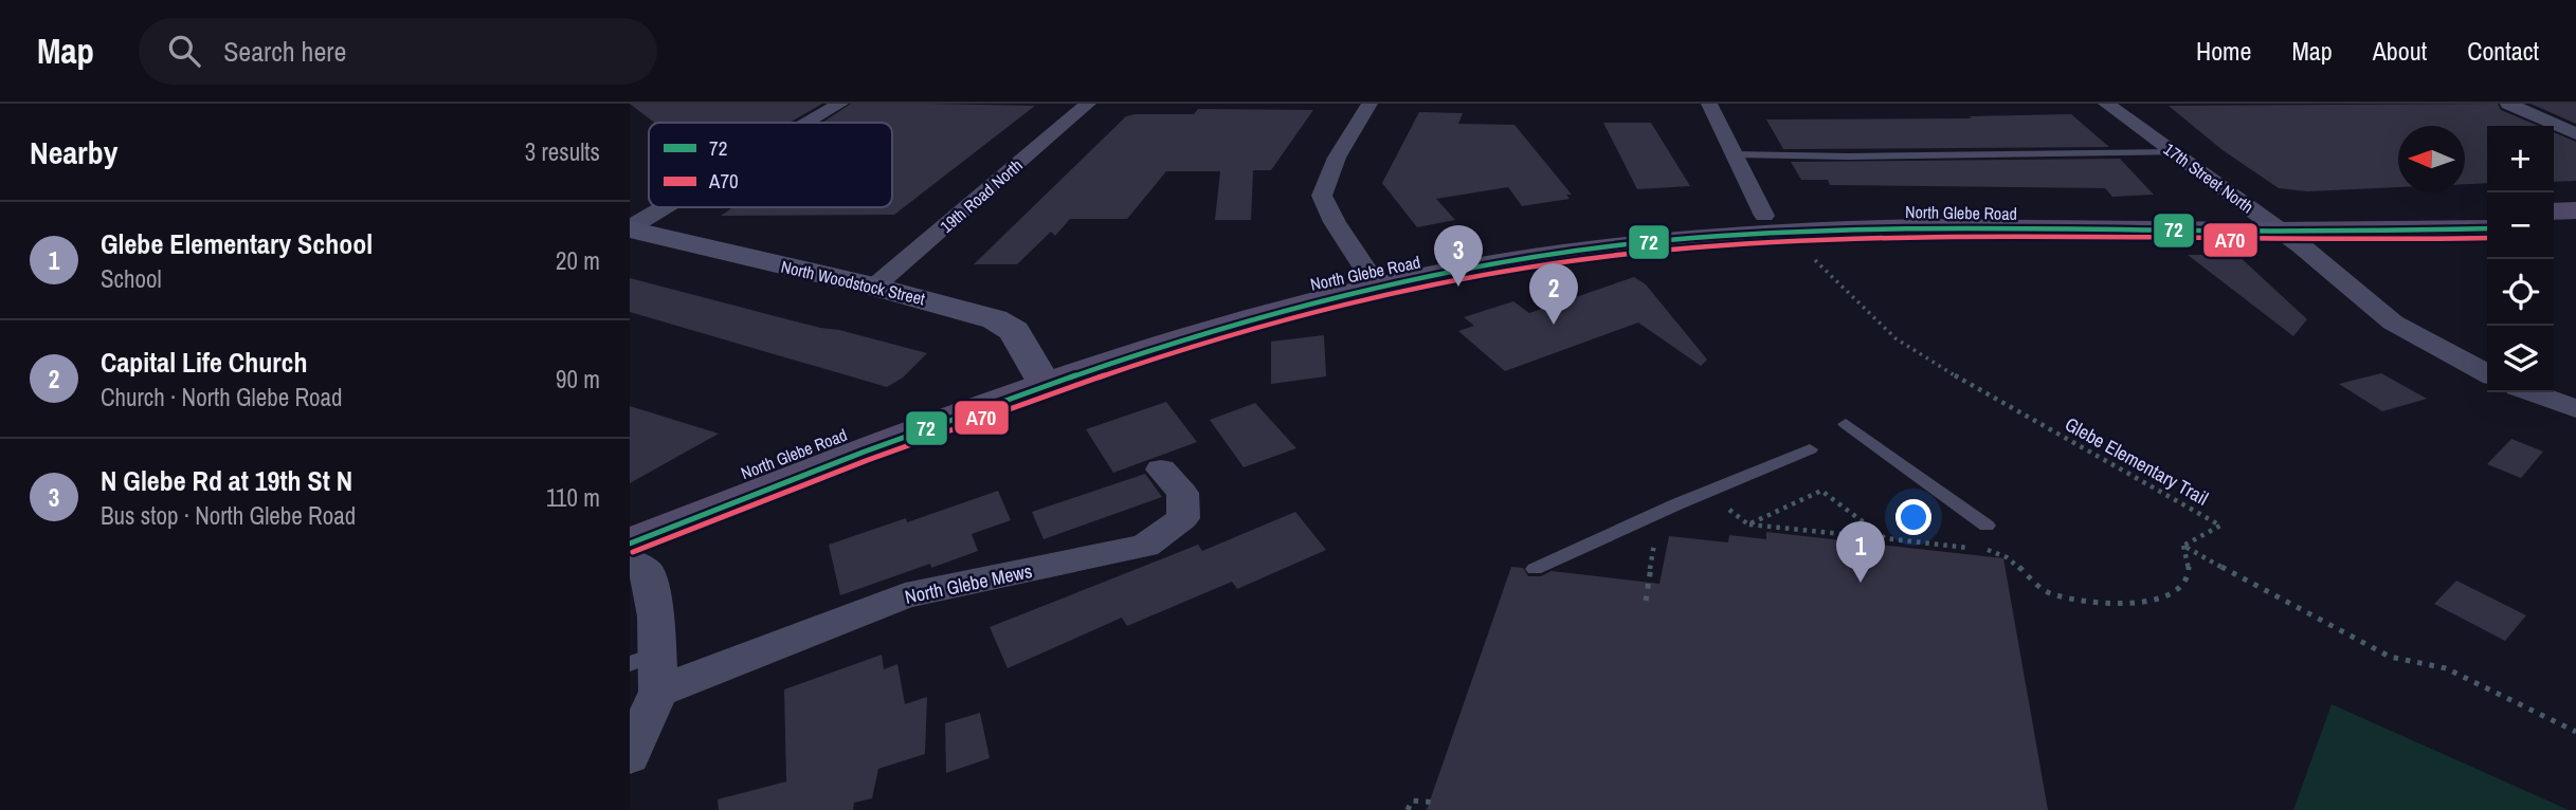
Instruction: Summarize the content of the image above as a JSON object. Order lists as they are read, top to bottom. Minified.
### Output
{"streets":{"main road":["North Glebe Road"],"street":["17th Street North","19th Road North","North Woodstock Street","North Glebe Mews"],"path":["Glebe Elementary Trail"]},"crossings":[["17th Street North","North Glebe Road"],["19th Road North","North Woodstock Street"],["North Glebe Road","North Woodstock Street"]],"lines":["transit line 72","transit line A70"],"legend":["72","A70"],"north":"left","page":{"header":"Map","search":"Search here","nav":["Home","Map","About","Contact"],"heading":["Nearby","3 results"],"map_buttons":["+","−"],"list":[{"mark":"1","name":"Glebe Elementary School","note":"School","value":"20 m"},{"mark":"2","name":"Capital Life Church","note":"Church · North Glebe Road","value":"90 m"},{"mark":"3","name":"N Glebe Rd at 19th St N","note":"Bus stop · North Glebe Road","value":"110 m"}],"pins":["3","2","1"]}}
